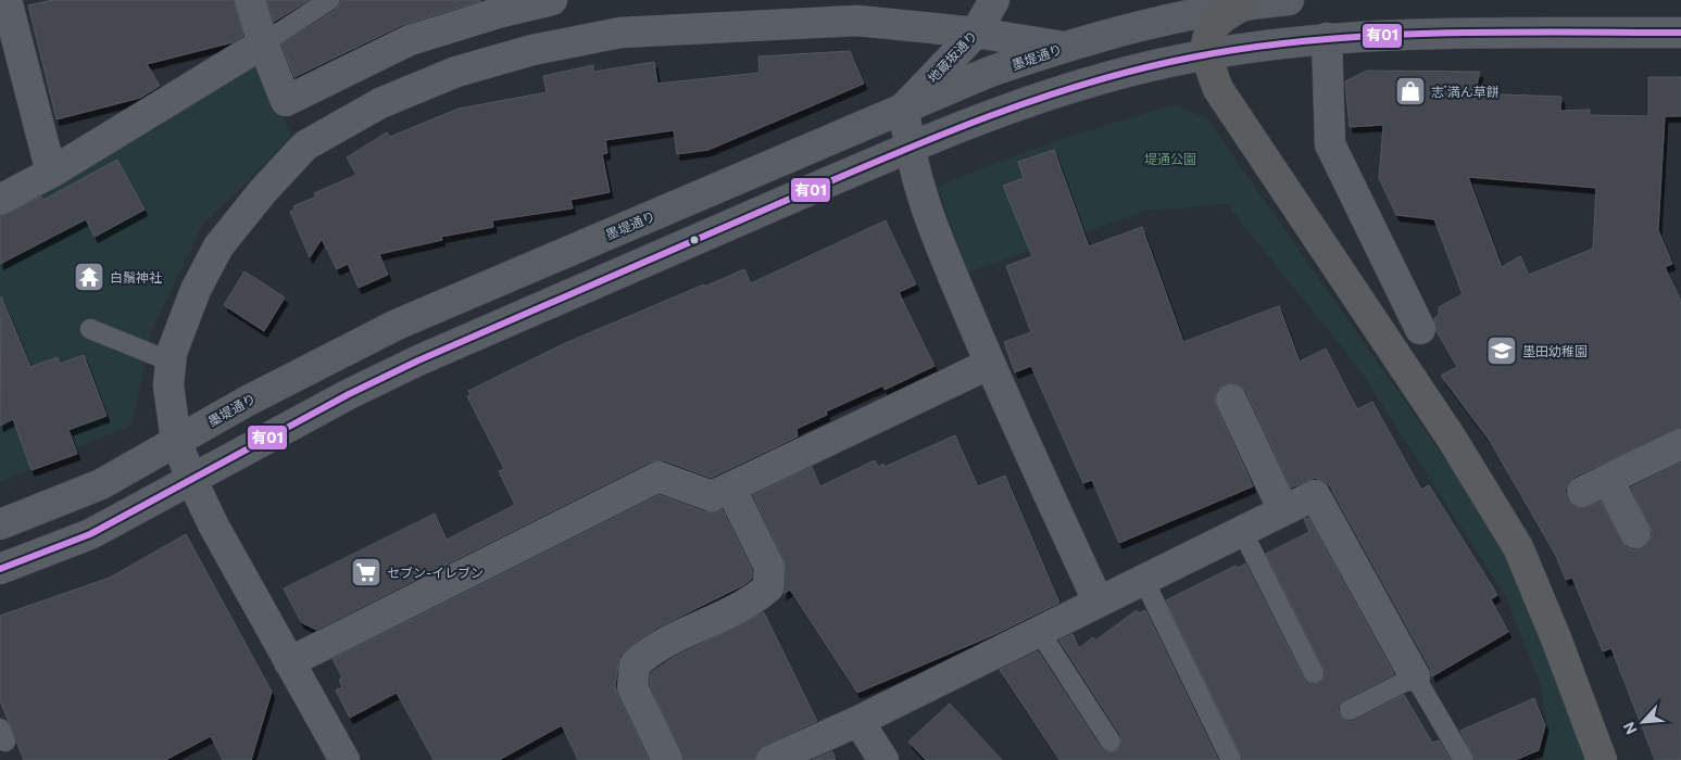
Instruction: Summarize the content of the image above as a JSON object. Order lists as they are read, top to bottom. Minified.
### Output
{"streets":{"main road":["墨堤通り"],"street":["地蔵坂通り"]},"crossings":[["地蔵坂通り","墨堤通り"]],"parks":["堤通公園"],"places":{"shop":["志 ゙満ん草餅"],"temple":["白鬚神社"],"school or university":["墨田幼稚園"],"supermarket":["セブン-イレブン"]},"lines":["transit line 有01"],"north":"bottom left"}
